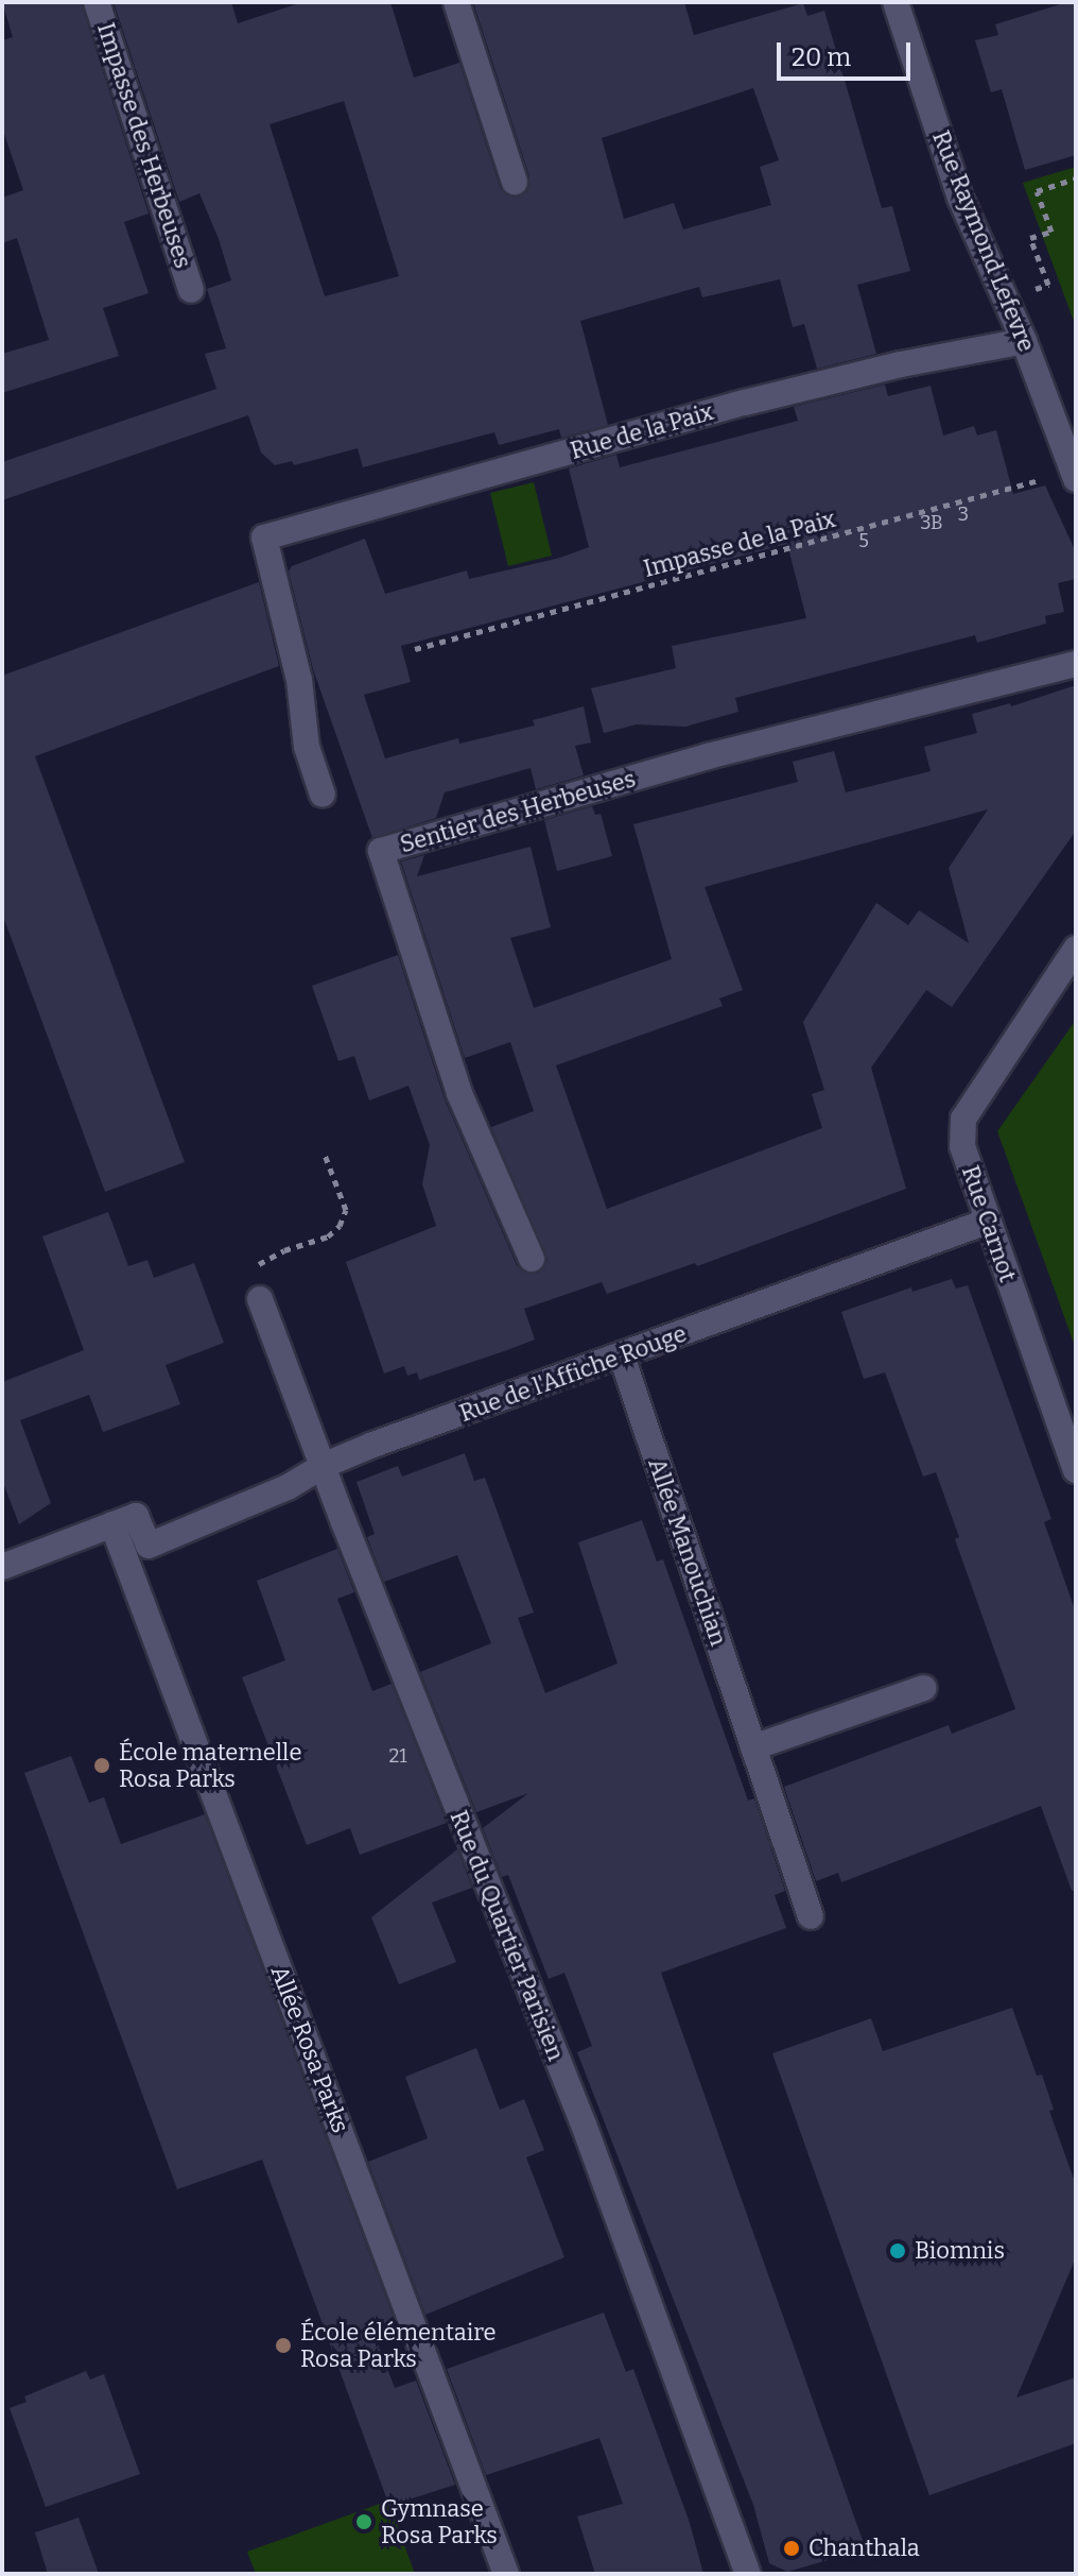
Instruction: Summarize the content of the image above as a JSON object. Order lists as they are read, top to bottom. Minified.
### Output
{"streets":{"street":["Impasse des Herbeuses","Rue Raymond Lefevre","Rue de la Paix","Sentier des Herbeuses","Rue Carnot","Rue de l'Affiche Rouge","Allée Manouchian","Rue du Quartier Parisien","Allée Rosa Parks"],"path":["Impasse de la Paix"]},"crossings":[["Rue Raymond Lefevre","Rue de la Paix"],["Rue Raymond Lefevre","Impasse de la Paix"],["Rue Carnot","Rue de l'Affiche Rouge"],["Rue de l'Affiche Rouge","Allée Manouchian"],["Rue de l'Affiche Rouge","Rue du Quartier Parisien"],["Rue de l'Affiche Rouge","Allée Rosa Parks"]],"places":["École maternelle Rosa Parks","Biomnis","École élémentaire Rosa Parks","Gymnase Rosa Parks","Chanthala"],"house_numbers":["3","3B","5","21"],"scale_bar":"20 m"}
